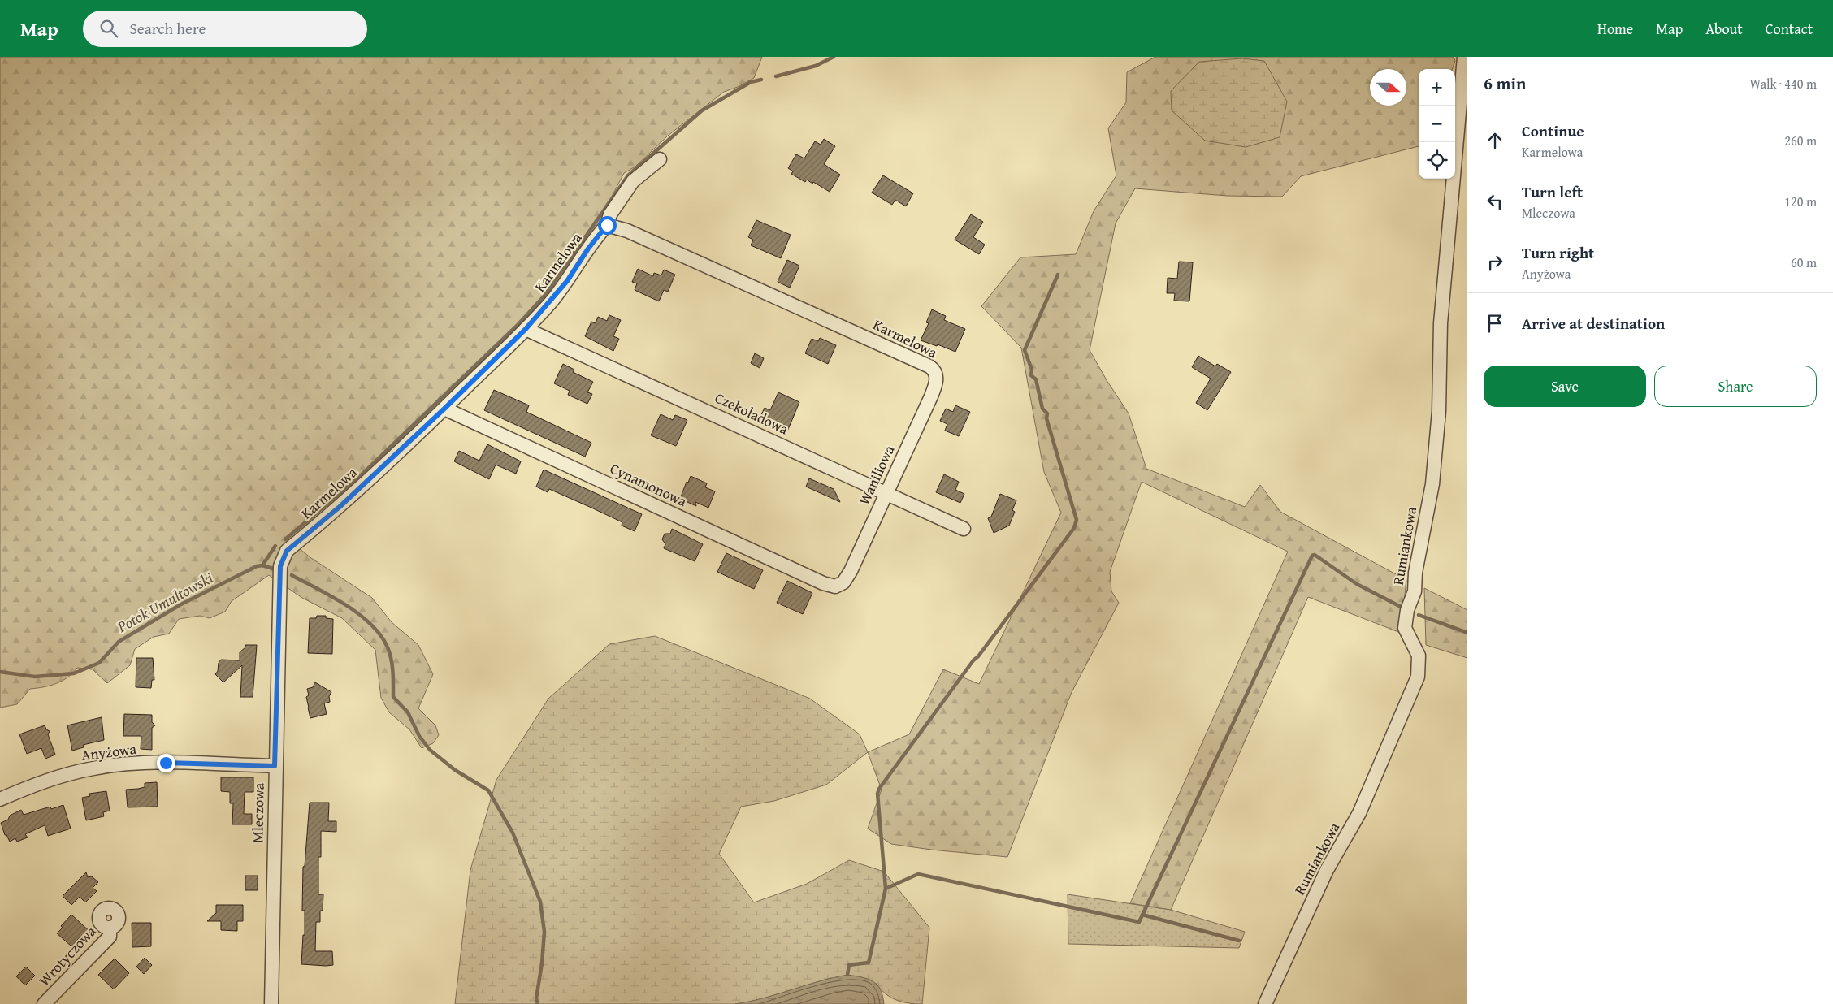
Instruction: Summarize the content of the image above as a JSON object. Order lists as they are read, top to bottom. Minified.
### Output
{"streets":{"street":["Karmelowa","Czekoladowa","Waniliowa","Cynamonowa","Rumiankowa","Anyżowa","Mleczowa","Wrotyczowa"]},"crossings":[["Karmelowa","Czekoladowa"],["Karmelowa","Waniliowa"],["Karmelowa","Cynamonowa"],["Karmelowa","Mleczowa"],["Czekoladowa","Waniliowa"],["Waniliowa","Cynamonowa"],["Anyżowa","Mleczowa"]],"water":["Potok Umultowski"],"north":"right","page":{"header":"Map","search":"Search here","nav":["Home","Map","About","Contact"],"heading":["6 min","Walk · 440 m"],"map_buttons":["+","−"],"list":[["Continue","Karmelowa","260 m"],["Turn left","Mleczowa","120 m"],["Turn right","Anyżowa","60 m"],"Arrive at destination"],"buttons":["Save","Share"]}}
